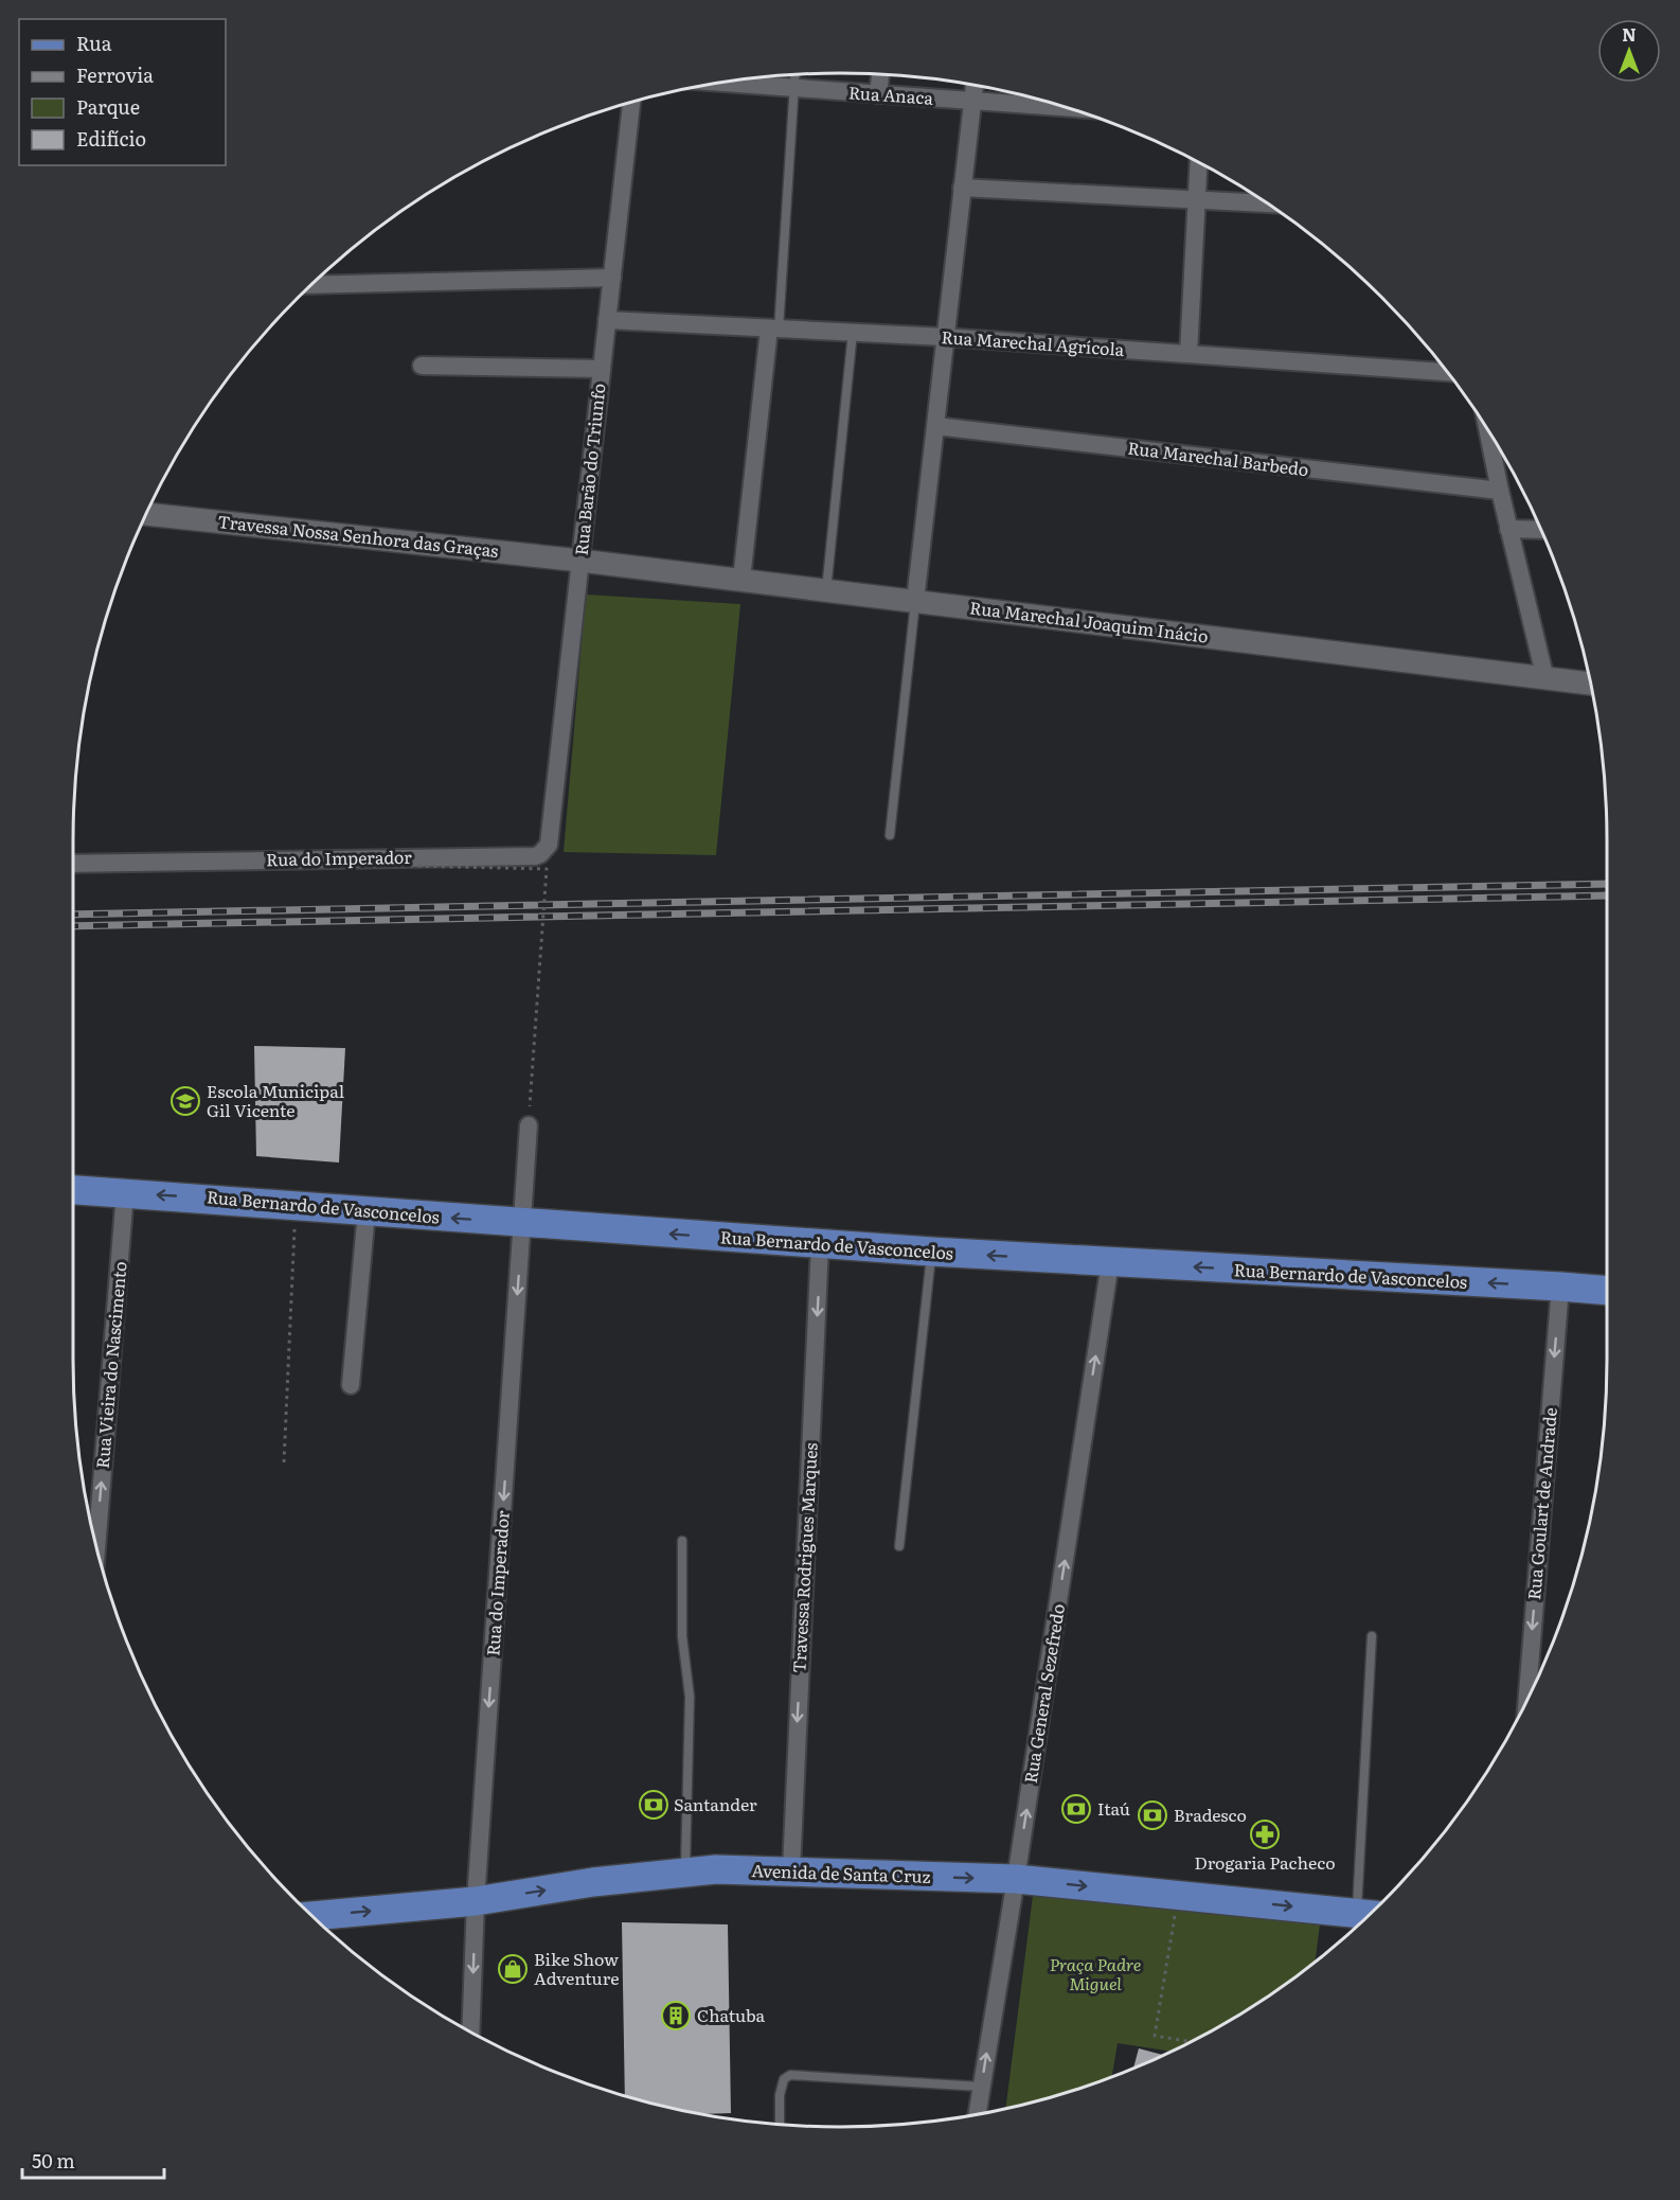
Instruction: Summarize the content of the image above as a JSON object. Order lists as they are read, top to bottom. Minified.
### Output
{"streets":{"main road":["Rua Bernardo de Vasconcelos","Avenida de Santa Cruz"],"street":["Rua Anaca","Rua Marechal Agrícola","Rua Marechal Barbedo","Rua Barão do Triunfo","Travessa Nossa Senhora das Graças","Rua Marechal Joaquim Inácio","Rua do Imperador","Rua Vieira do Nascimento","Rua Goulart de Andrade","Travessa Rodrigues Marques","Rua General Sezefredo"]},"crossings":[["Rua Marechal Agrícola","Rua Barão do Triunfo"],["Rua Barão do Triunfo","Travessa Nossa Senhora das Graças"],["Rua Barão do Triunfo","Rua Marechal Joaquim Inácio"],["Rua Barão do Triunfo","Rua do Imperador"],["Travessa Nossa Senhora das Graças","Rua Marechal Joaquim Inácio"],["Rua do Imperador","Rua Bernardo de Vasconcelos"],["Rua do Imperador","Avenida de Santa Cruz"],["Rua Bernardo de Vasconcelos","Rua Vieira do Nascimento"],["Rua Bernardo de Vasconcelos","Rua Goulart de Andrade"],["Rua Bernardo de Vasconcelos","Travessa Rodrigues Marques"],["Rua Bernardo de Vasconcelos","Rua General Sezefredo"],["Travessa Rodrigues Marques","Avenida de Santa Cruz"],["Rua General Sezefredo","Avenida de Santa Cruz"]],"one_way":["Rua do Imperador","Rua Bernardo de Vasconcelos","Rua Vieira do Nascimento","Rua Goulart de Andrade","Travessa Rodrigues Marques","Rua General Sezefredo","Avenida de Santa Cruz"],"parks":["Praça Padre Miguel"],"places":{"school or university":["Escola Municipal Gil Vicente"],"bank":["Santander","Itaú","Bradesco"],"pharmacy":["Drogaria Pacheco"],"shop":["Bike Show Adventure"],"building":["Chatuba"]},"legend":["Rua","Ferrovia","Parque","Edifício"],"scale_bar":"50 m","north":"top"}
